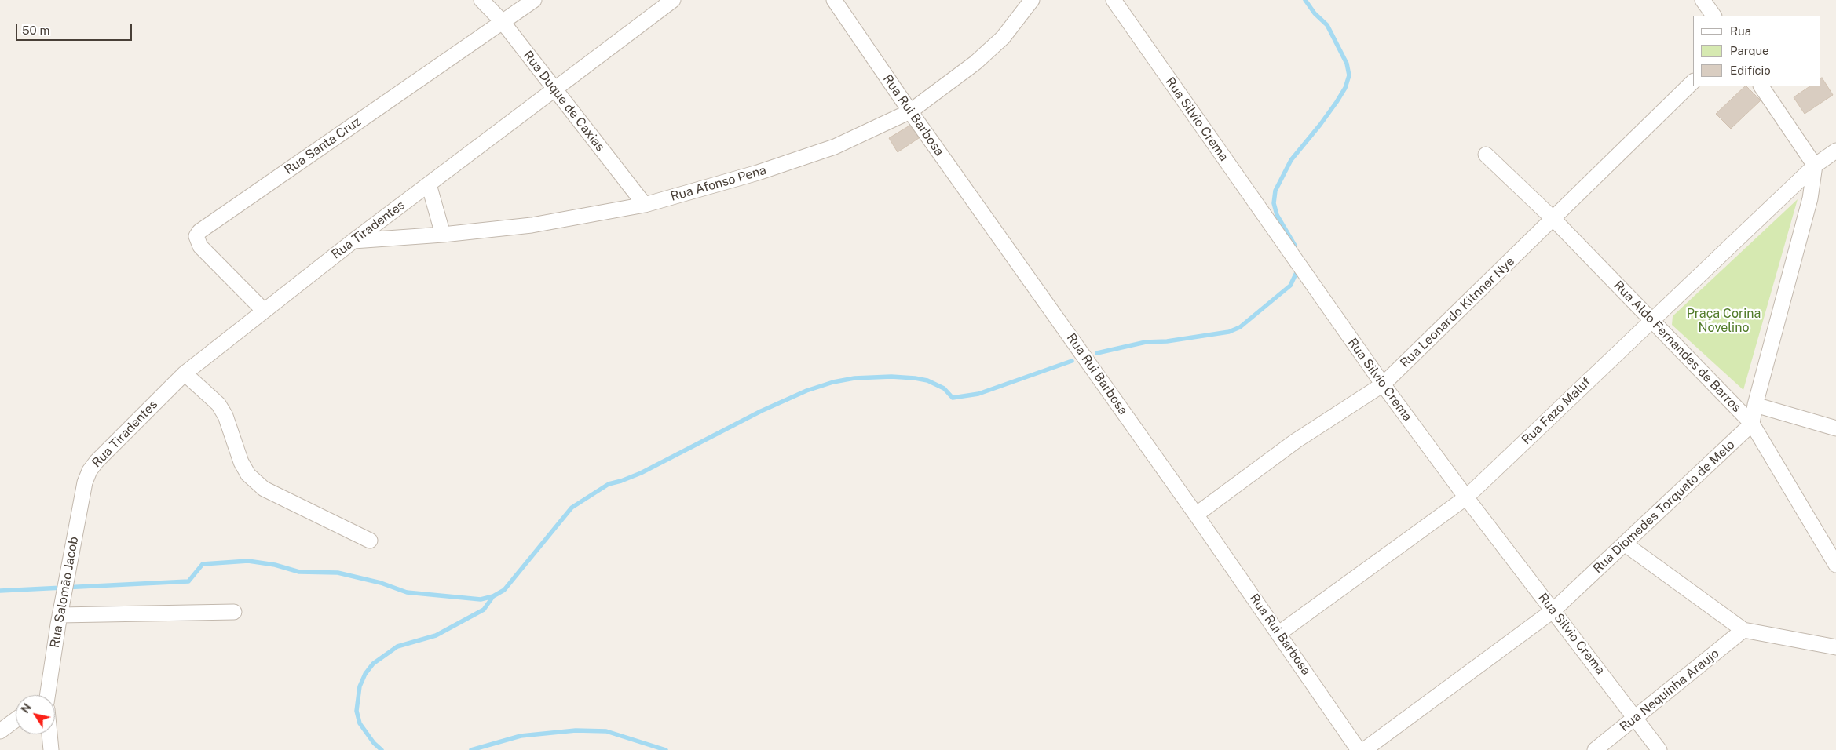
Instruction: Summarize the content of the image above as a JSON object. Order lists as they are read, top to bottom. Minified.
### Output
{"streets":{"street":["Rua Duque de Caxias","Rua Rui Barbosa","Rua Silvio Crema","Rua Santa Cruz","Rua Afonso Pena","Rua Tiradentes","Rua Leonardo Kitnner Nye","Rua Aldo Fernandes de Barros","Rua Fazo Maluf","Rua Diomedes Torquato de Melo","Rua Salomão Jacob","Rua Nequinha Araujo"]},"crossings":[["Rua Duque de Caxias","Rua Santa Cruz"],["Rua Duque de Caxias","Rua Afonso Pena"],["Rua Duque de Caxias","Rua Tiradentes"],["Rua Rui Barbosa","Rua Afonso Pena"],["Rua Rui Barbosa","Rua Leonardo Kitnner Nye"],["Rua Rui Barbosa","Rua Fazo Maluf"],["Rua Silvio Crema","Rua Leonardo Kitnner Nye"],["Rua Silvio Crema","Rua Fazo Maluf"],["Rua Silvio Crema","Rua Diomedes Torquato de Melo"],["Rua Silvio Crema","Rua Nequinha Araujo"],["Rua Santa Cruz","Rua Tiradentes"],["Rua Afonso Pena","Rua Tiradentes"],["Rua Tiradentes","Rua Salomão Jacob"],["Rua Leonardo Kitnner Nye","Rua Aldo Fernandes de Barros"],["Rua Aldo Fernandes de Barros","Rua Fazo Maluf"],["Rua Aldo Fernandes de Barros","Rua Diomedes Torquato de Melo"]],"parks":["Praça Corina Novelino"],"legend":["Rua","Parque","Edifício"],"scale_bar":"50 m","north":"top left"}
